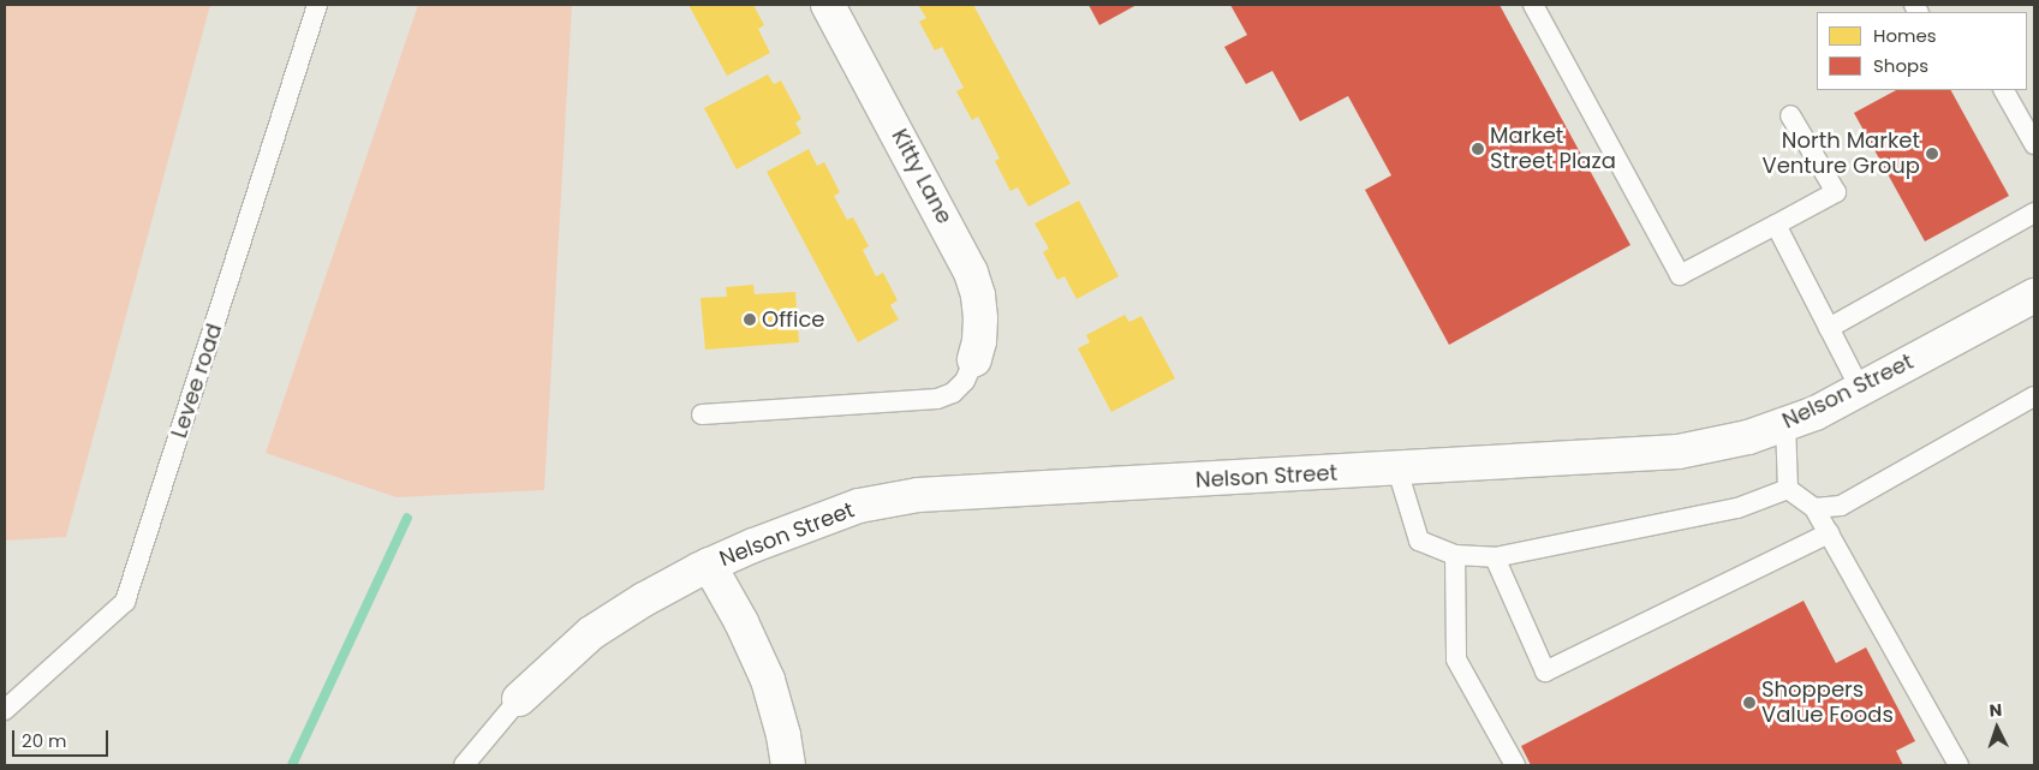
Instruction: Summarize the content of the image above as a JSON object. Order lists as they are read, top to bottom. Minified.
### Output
{"streets":{"street":["Kitty Lane","Nelson Street"],"lane":["Levee road"]},"places":["Market Street Plaza","North Market Venture Group","Office","Shoppers Value Foods"],"legend":["Homes","Shops"],"scale_bar":"20 m","north":"top"}
